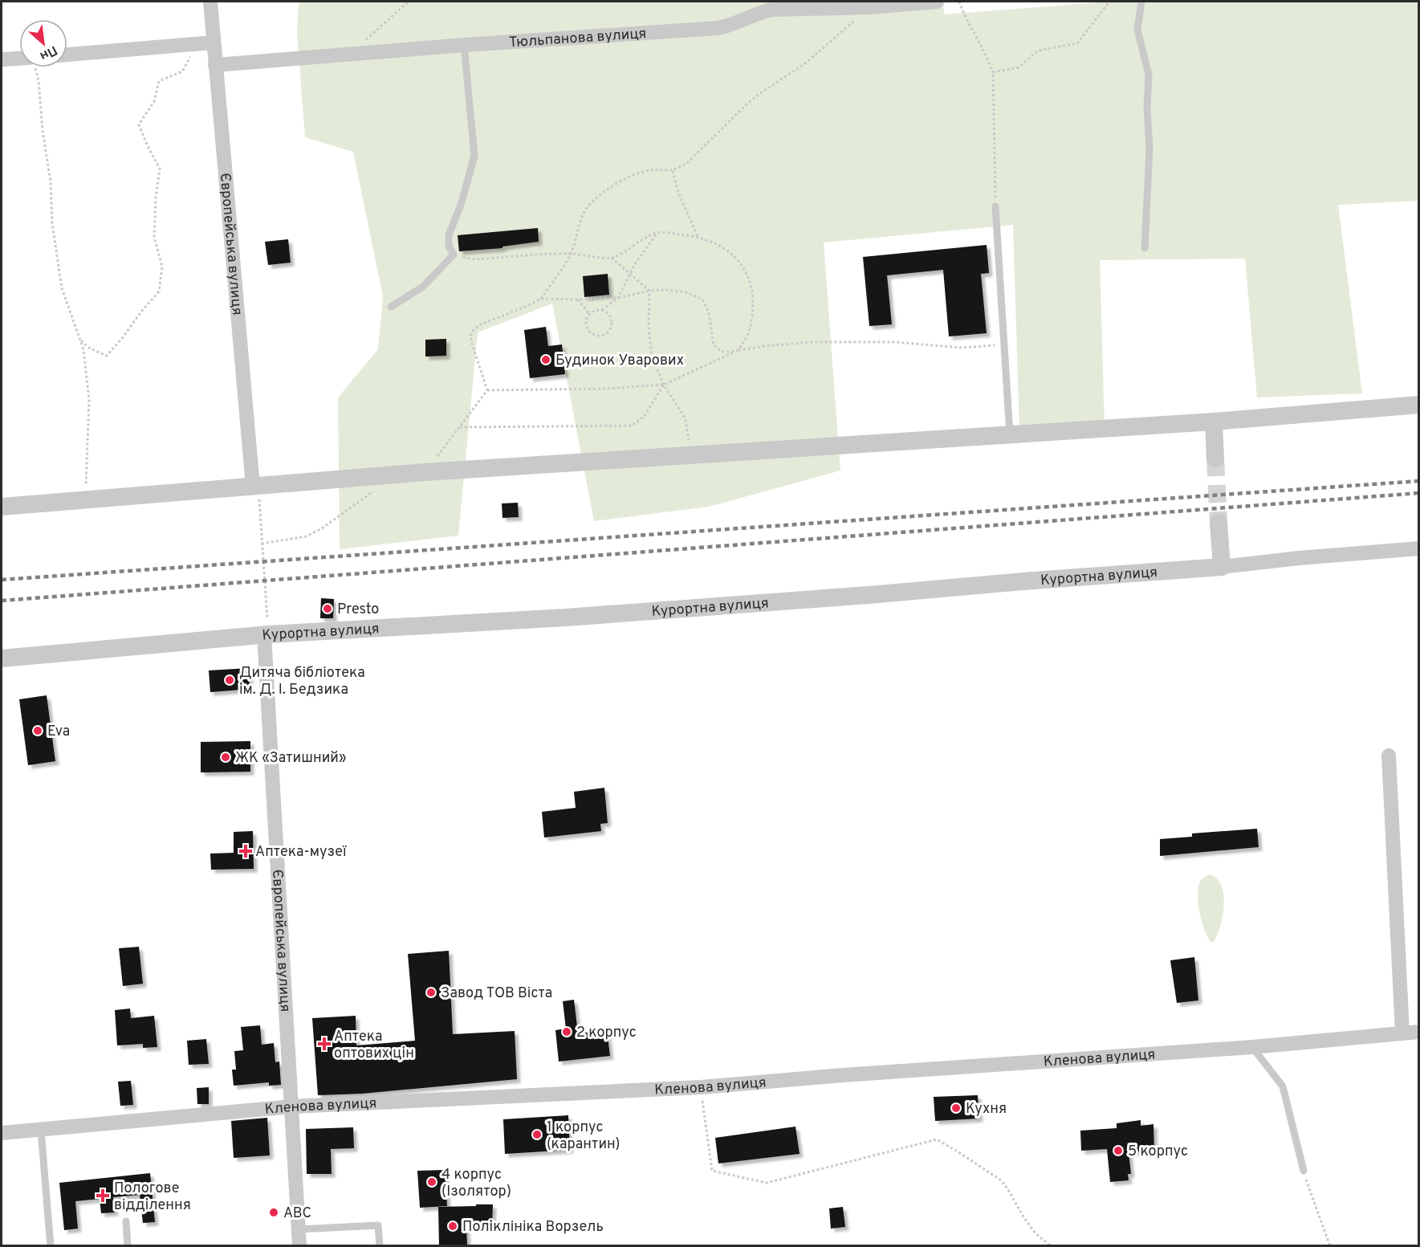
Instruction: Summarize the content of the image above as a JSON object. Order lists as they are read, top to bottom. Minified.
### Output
{"streets":{"street":["Тюльпанова вулиця","Європейська вулиця","Курортна вулиця","Кленова вулиця"]},"crossings":[["Тюльпанова вулиця","Європейська вулиця"],["Європейська вулиця","Курортна вулиця"],["Європейська вулиця","Кленова вулиця"]],"places":{"other":["Будинок Уварових","Presto","Дитяча бібліотека ім. Д. І. Бедзика","Eva","ЖК «Затишний»","Завод ТОВ Віста","2 корпус","Кухня","1 корпус (карантин)","5 корпус","4 корпус (Ізолятор)","ABC","Поліклініка Ворзель"],"health":["Аптека-музеї","Аптека оптових цін","Пологове відділення"]},"north":"bottom right"}
